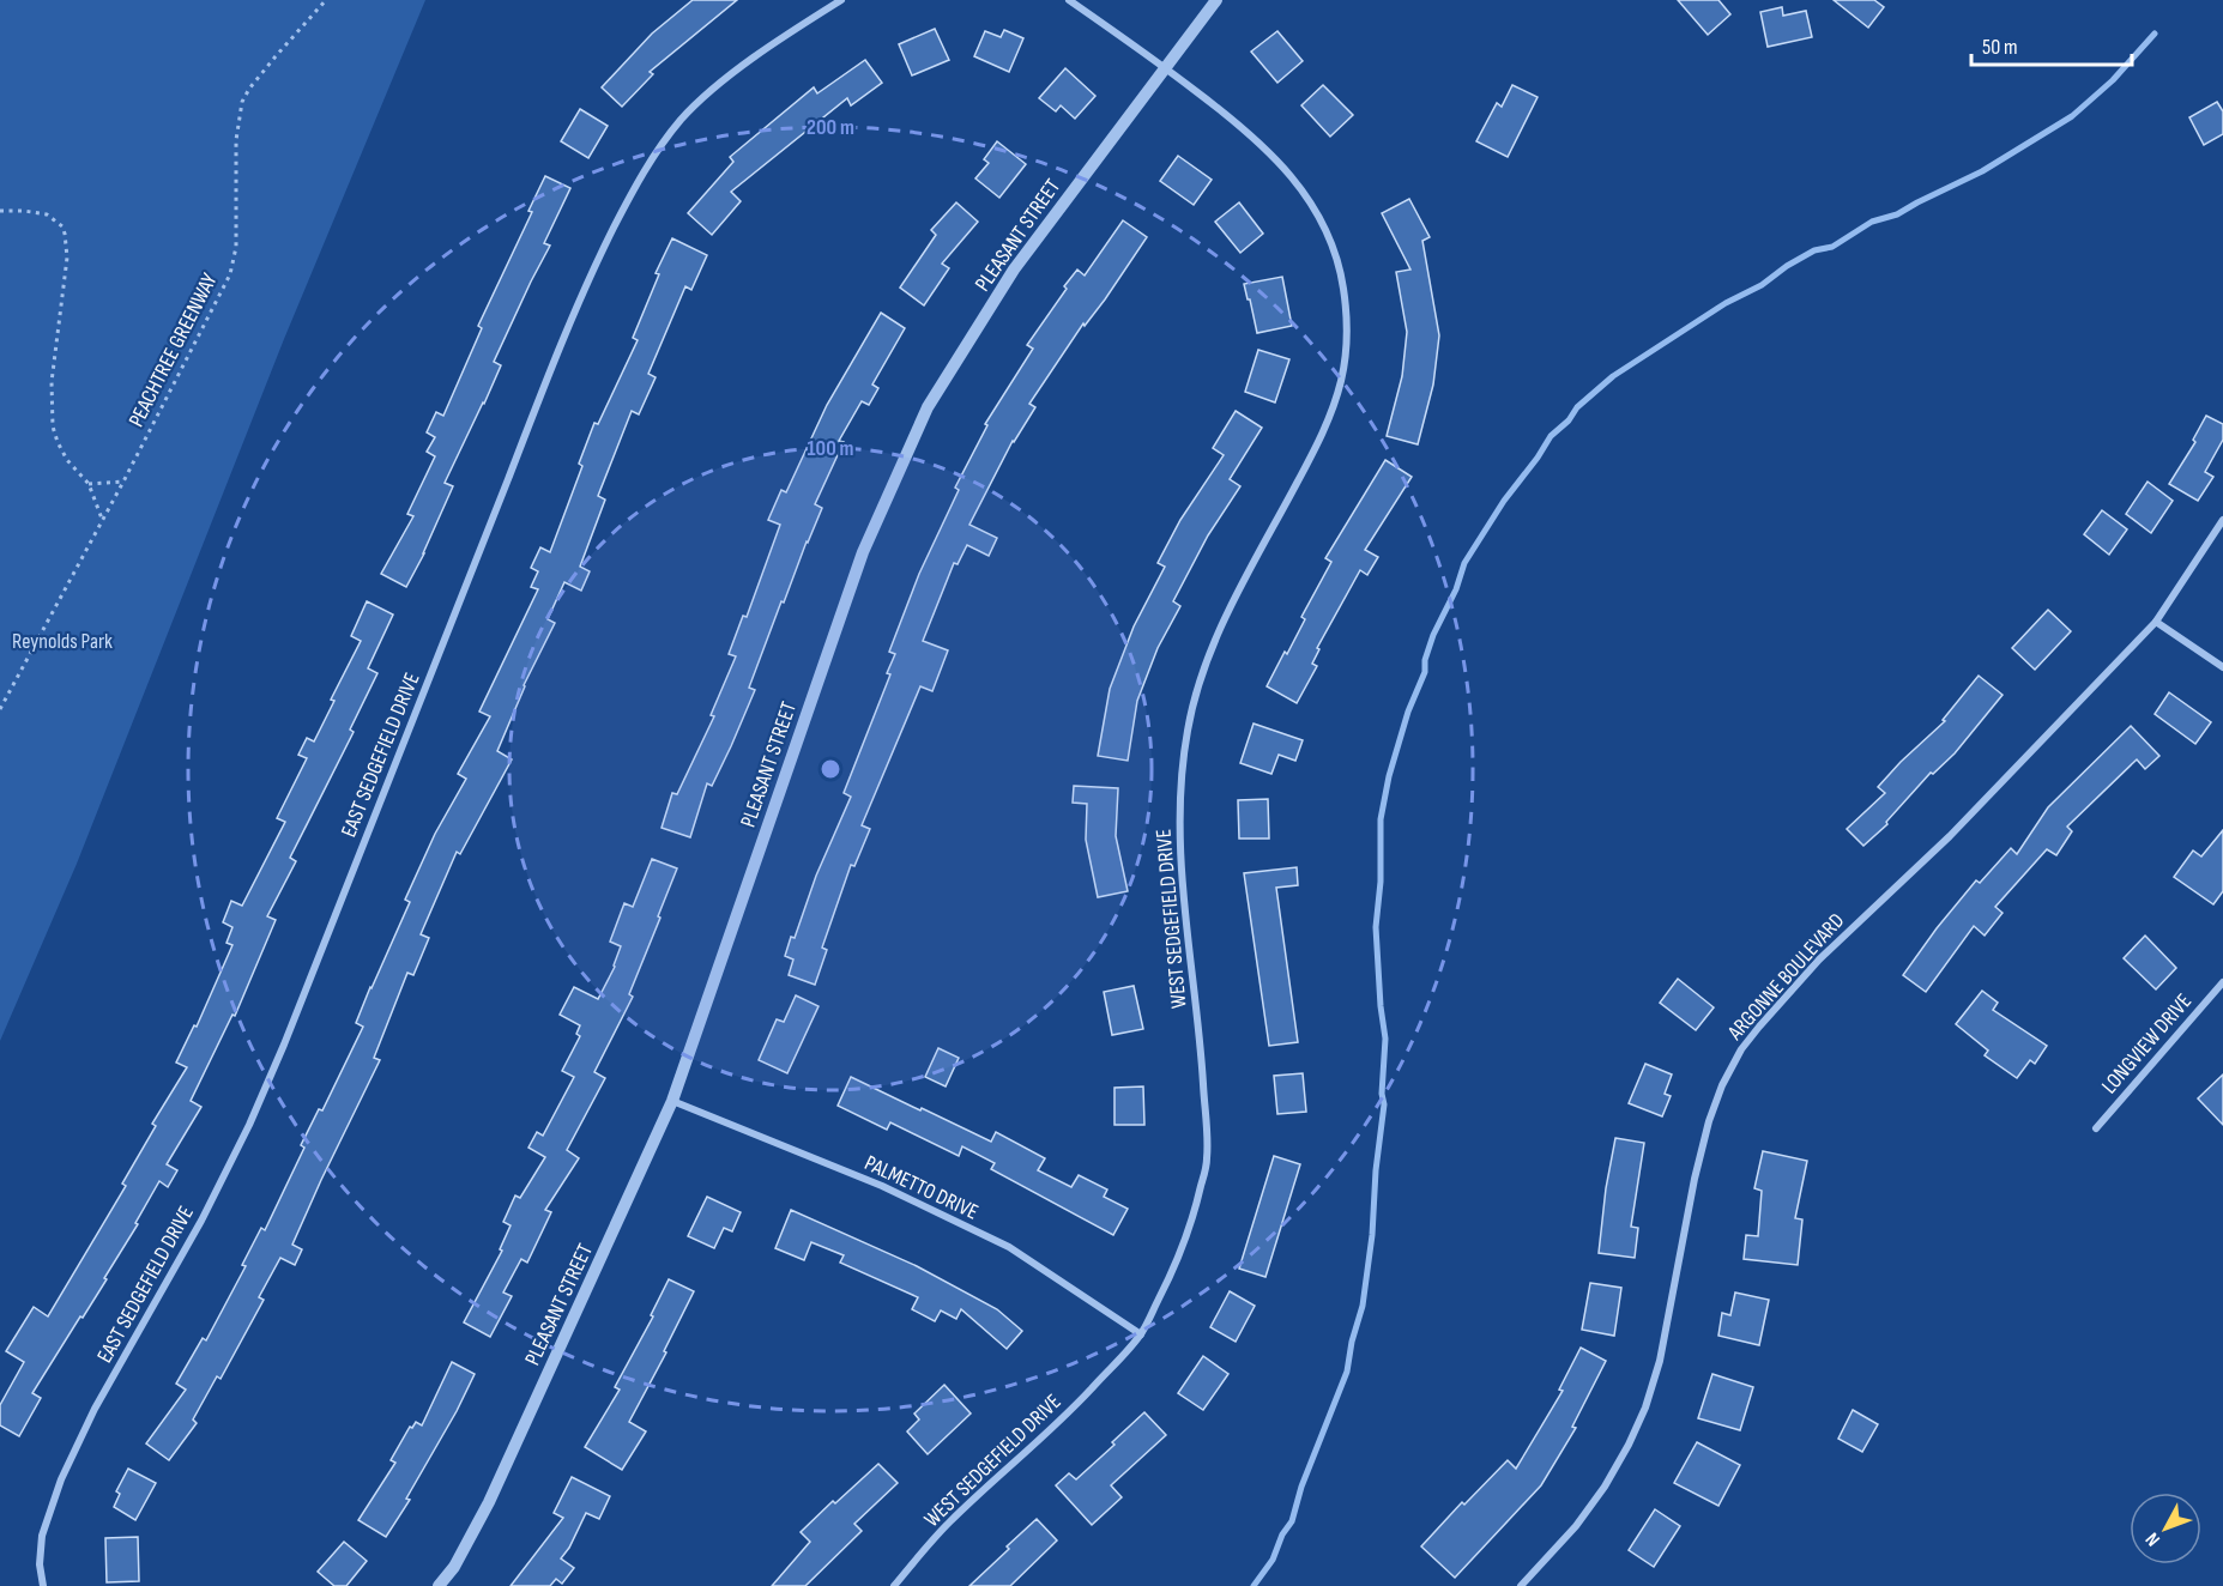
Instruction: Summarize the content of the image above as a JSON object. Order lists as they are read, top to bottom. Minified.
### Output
{"streets":{"street":["PLEASANT STREET","EAST SEDGEFIELD DRIVE","WEST SEDGEFIELD DRIVE","ARGONNE BOULEVARD","LONGVIEW DRIVE","PALMETTO DRIVE"],"path":["PEACHTREE GREENWAY"]},"crossings":[["PLEASANT STREET","WEST SEDGEFIELD DRIVE"],["PLEASANT STREET","PALMETTO DRIVE"],["WEST SEDGEFIELD DRIVE","PALMETTO DRIVE"]],"parks":["Reynolds Park"],"scale_bar":"50 m","north":"bottom left","rings":["200 m","100 m"]}
